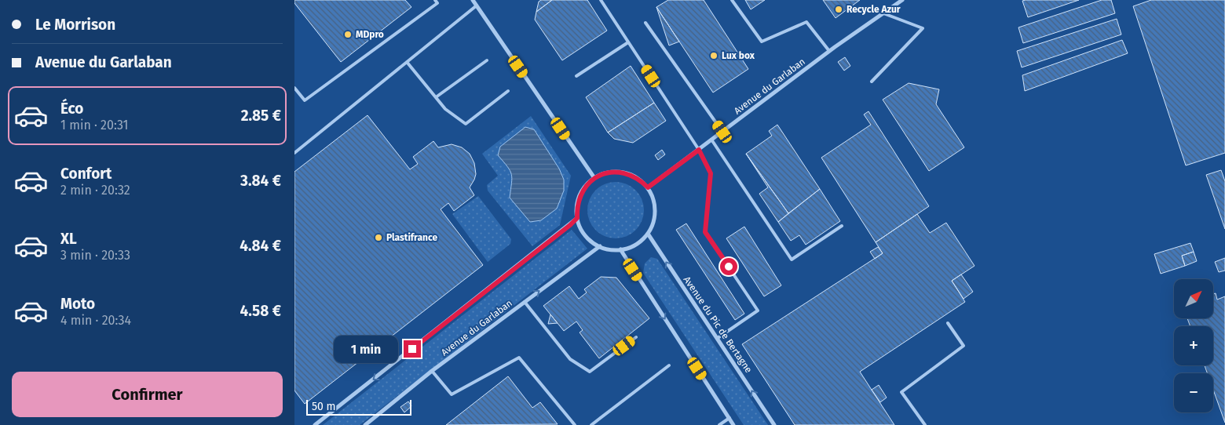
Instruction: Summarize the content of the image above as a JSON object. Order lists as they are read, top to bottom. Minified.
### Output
{"streets":{"street":["Avenue du Garlaban","Avenue du Pic de Bertagne"]},"crossings":[["Avenue du Garlaban","Avenue du Pic de Bertagne"]],"places":["Recycle Azur","MDpro","Lux box","Plastifrance"],"scale_bar":"50 m","north":"top right","page":{"banner":["Le Morrison","Avenue du Garlaban"],"list":[{"name":"Éco","note":"1 min · 20:31","value":"2.85 €"},{"name":"Confort","note":"2 min · 20:32","value":"3.84 €"},{"name":"XL","note":"3 min · 20:33","value":"4.84 €"},{"name":"Moto","note":"4 min · 20:34","value":"4.58 €"}],"map_buttons":["+","−"],"bubble":"1 min","buttons":"Confirmer","scale":"50 m"}}
